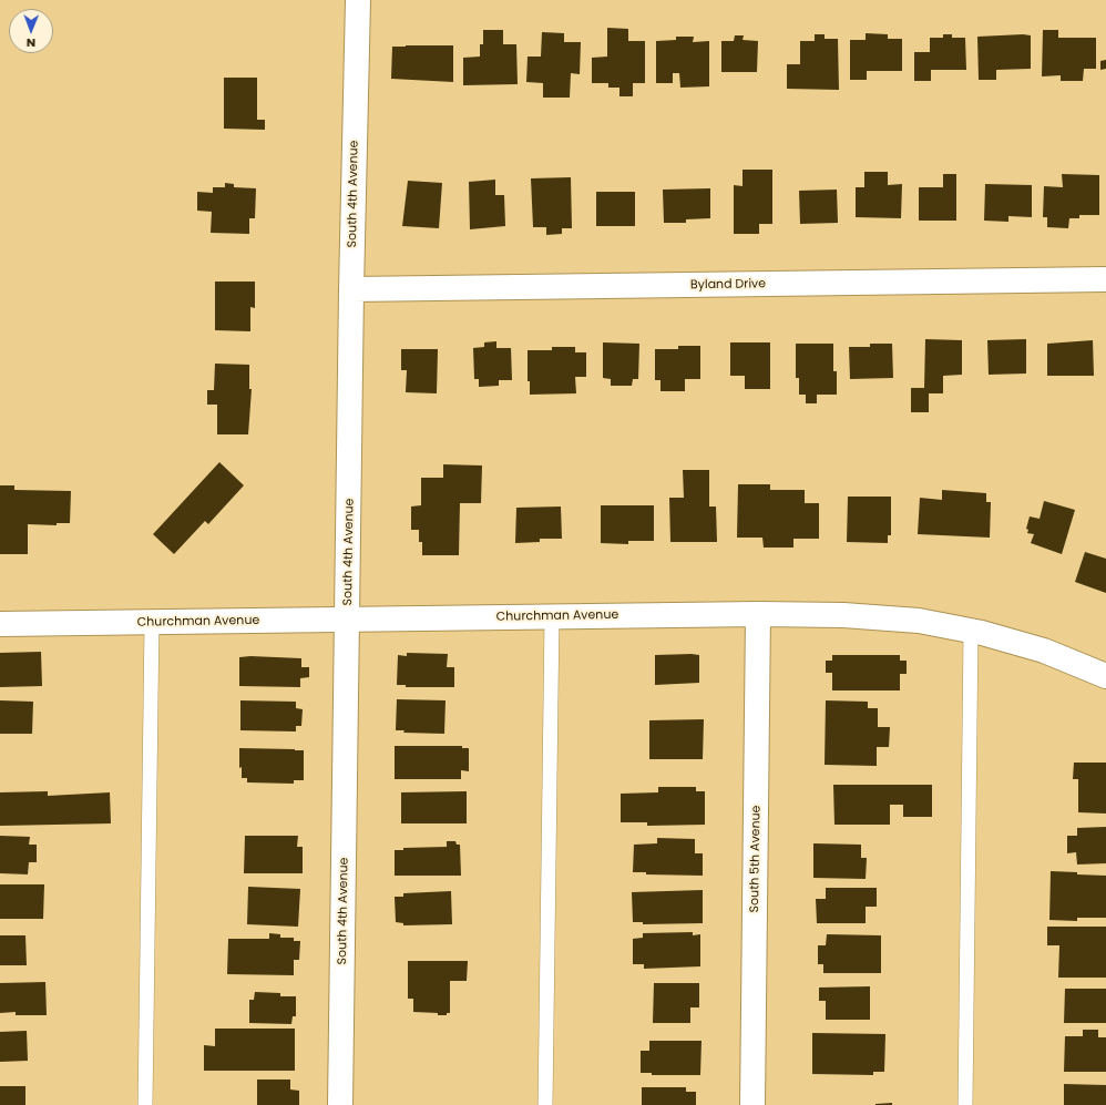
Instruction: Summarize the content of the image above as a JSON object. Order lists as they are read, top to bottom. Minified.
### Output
{"streets":{"street":["South 4th Avenue","Byland Drive","Churchman Avenue","South 5th Avenue"]},"crossings":[["South 4th Avenue","Byland Drive"],["South 4th Avenue","Churchman Avenue"],["Churchman Avenue","South 5th Avenue"]],"north":"bottom"}
